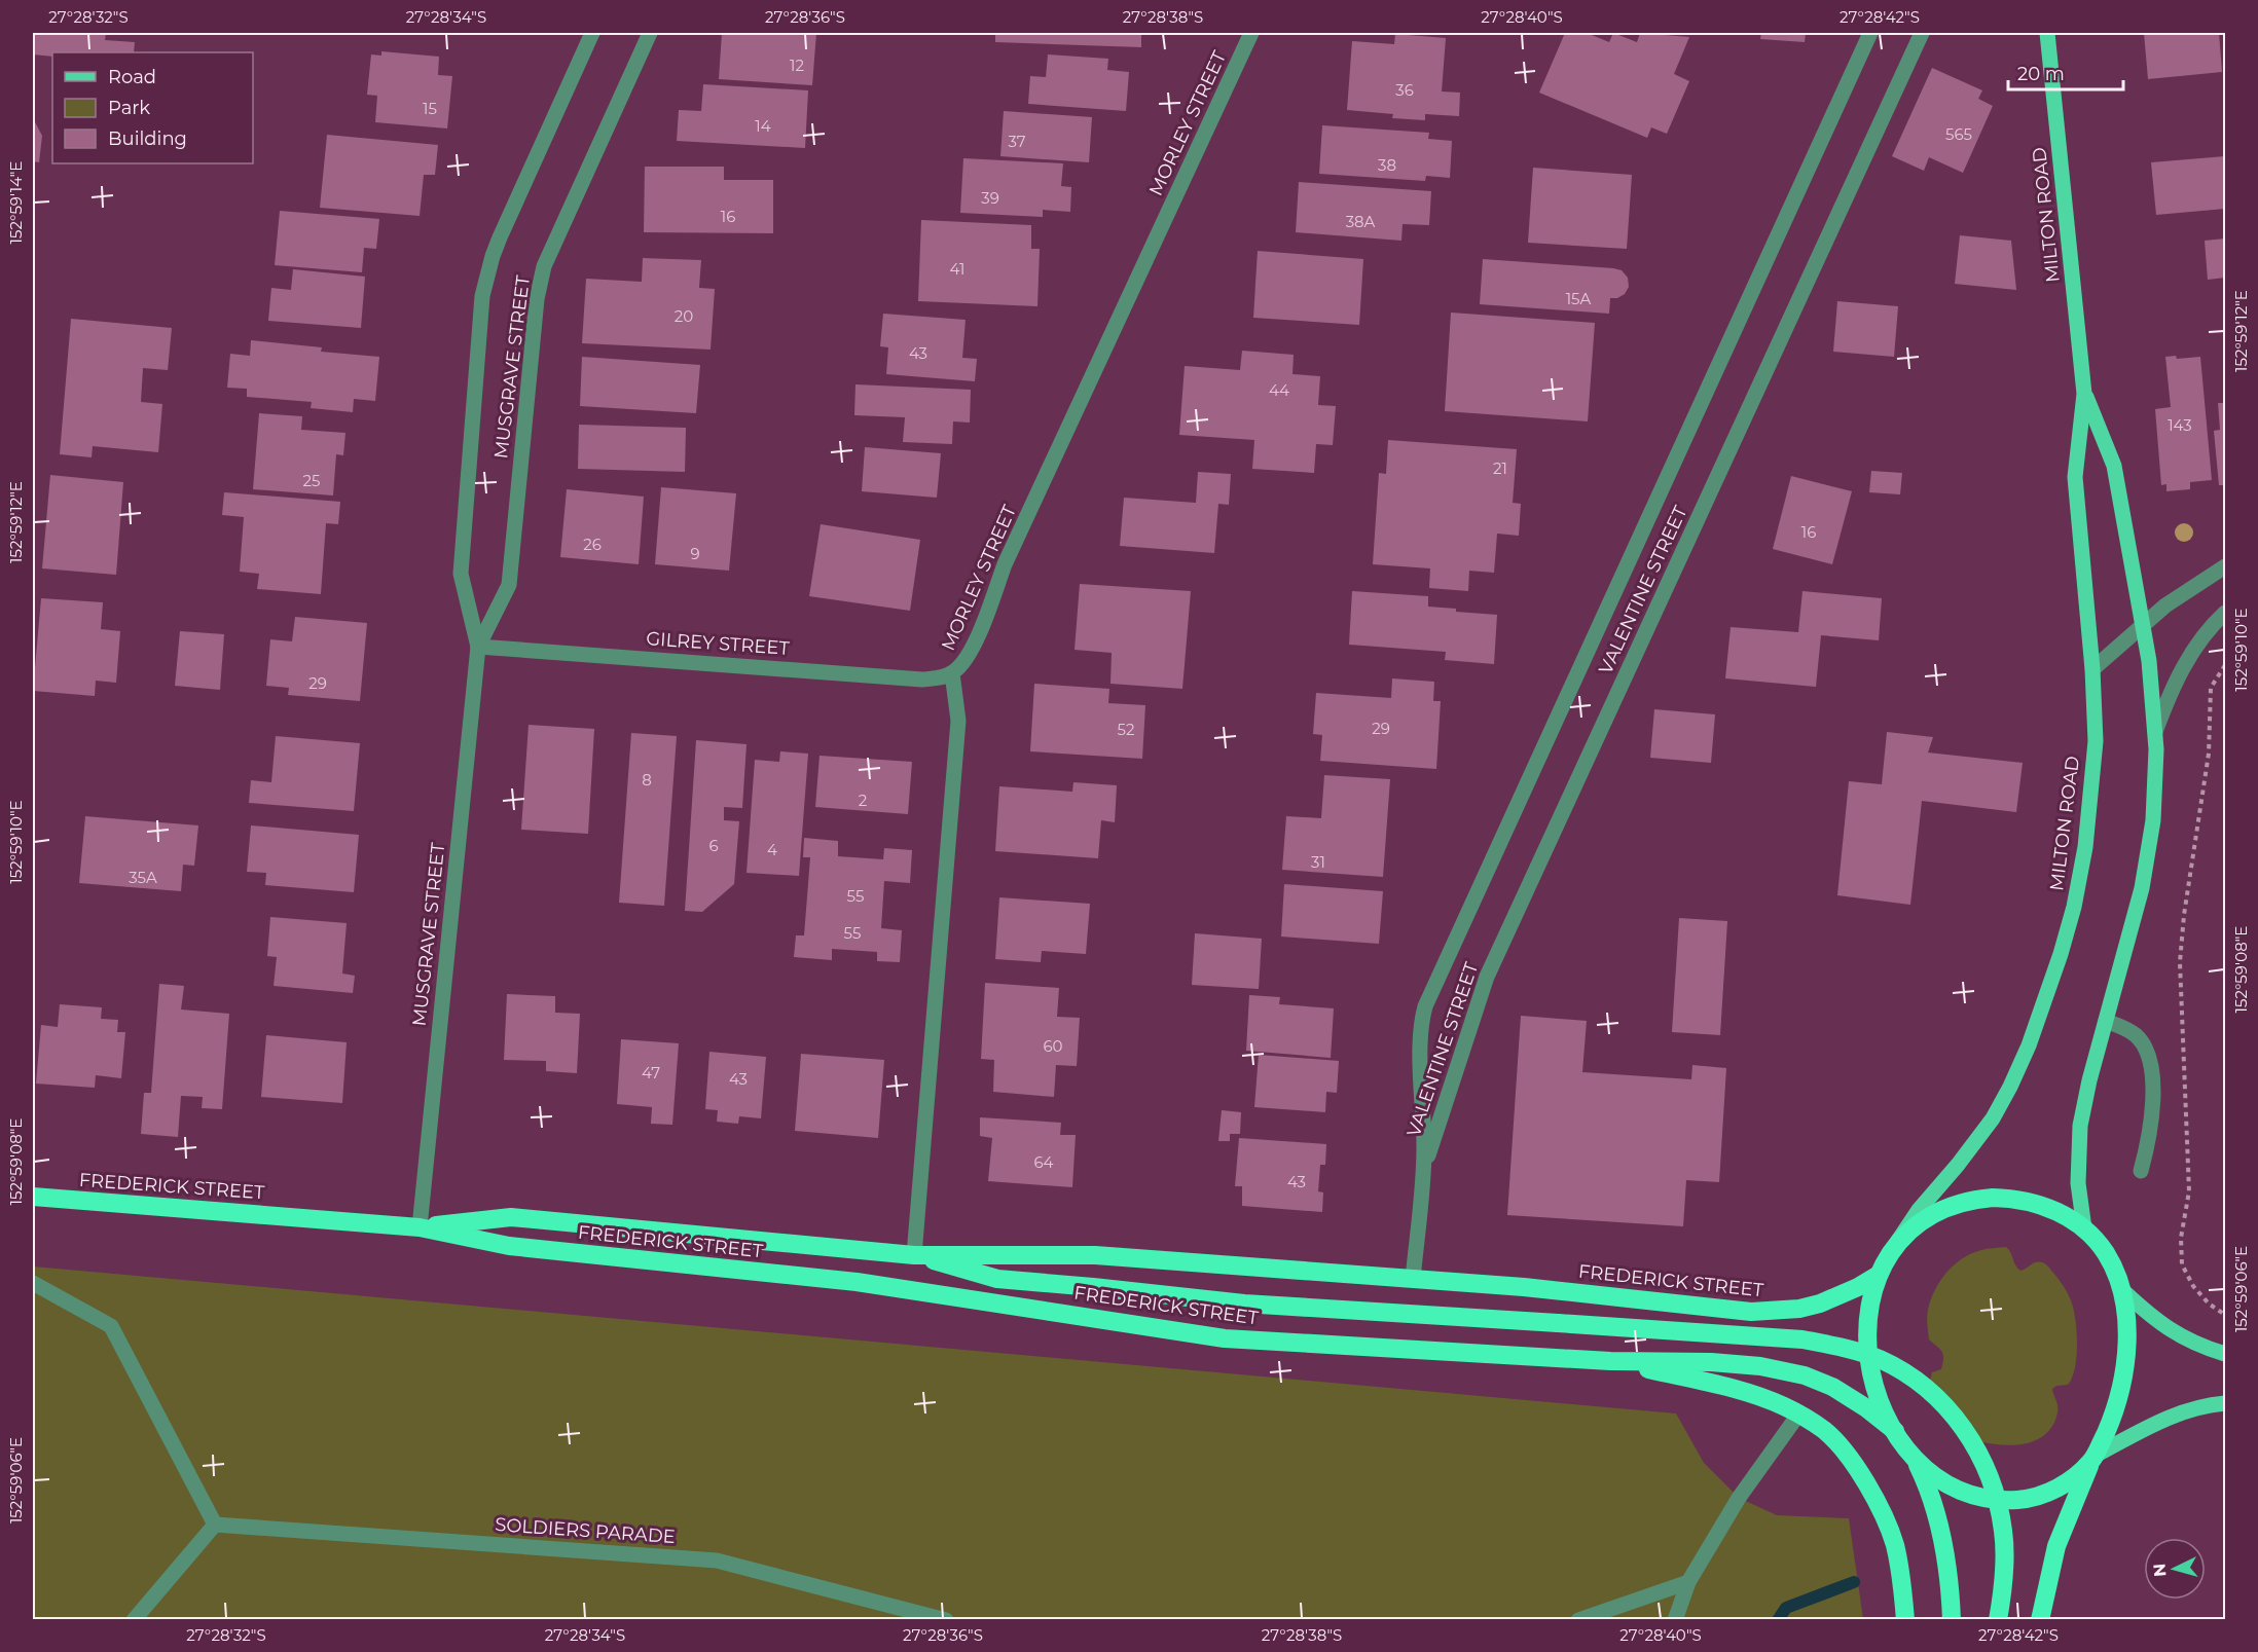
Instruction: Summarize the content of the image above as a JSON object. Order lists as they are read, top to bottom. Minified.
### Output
{"streets":{"highway":["FREDERICK STREET"],"main road":["MILTON ROAD"],"street":["MORLEY STREET","MUSGRAVE STREET","VALENTINE STREET","GILREY STREET","SOLDIERS PARADE"]},"crossings":[["MORLEY STREET","GILREY STREET"],["MORLEY STREET","FREDERICK STREET"],["MUSGRAVE STREET","GILREY STREET"],["MUSGRAVE STREET","FREDERICK STREET"],["VALENTINE STREET","FREDERICK STREET"]],"house_numbers":["12","36","15","14","565","37","38","39","16","38A","41","15A","20","43","44","143","21","25","16","26","9","29","29","52","8","2","6","4","31","35A","55","55","60","47","43","64","43"],"legend":["Road","Park","Building"],"scale_bar":"20 m","north":"left","coordinates":["27°28'32\"S","27°28'34\"S","27°28'36\"S","27°28'38\"S","27°28'40\"S","27°28'42\"S","152°59'14\"E","152°59'12\"E","152°59'10\"E","152°59'08\"E","152°59'06\"E"]}
